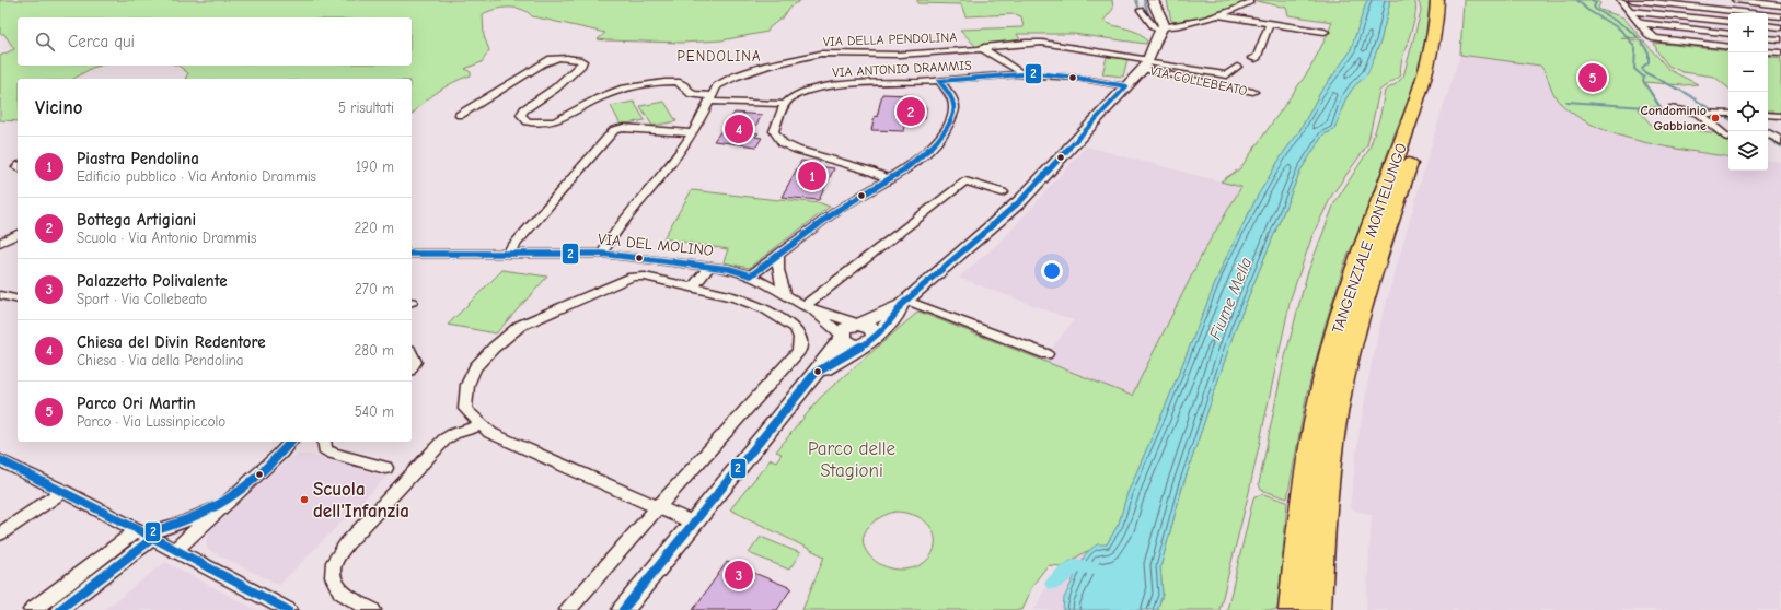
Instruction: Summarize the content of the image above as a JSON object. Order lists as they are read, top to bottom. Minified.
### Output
{"streets":{"highway":["TANGENZIALE MONTELUNGO"],"street":["VIA DELLA PENDOLINA","VIA ANTONIO DRAMMIS","VIA COLLEBEATO","VIA DEL MOLINO"]},"crossings":[["VIA DELLA PENDOLINA","VIA COLLEBEATO"],["VIA DELLA PENDOLINA","VIA DEL MOLINO"],["VIA ANTONIO DRAMMIS","VIA COLLEBEATO"],["VIA COLLEBEATO","VIA DEL MOLINO"]],"districts":["PENDOLINA"],"water":["Fiume Mella"],"parks":["Parco delle Stagioni"],"places":["Condominio Gabbiane","Scuola dell'Infanzia"],"lines":["transit line 2"],"page":{"map_buttons":["+","−"],"search":"Cerca qui","pins":["5","2","4","1","3"],"heading":["Vicino","5 risultati"],"list":[{"mark":"1","name":"Piastra Pendolina","note":"Edificio pubblico · Via Antonio Drammis","value":"190 m"},{"mark":"2","name":"Bottega Artigiani","note":"Scuola · Via Antonio Drammis","value":"220 m"},{"mark":"3","name":"Palazzetto Polivalente","note":"Sport · Via Collebeato","value":"270 m"},{"mark":"4","name":"Chiesa del Divin Redentore","note":"Chiesa · Via della Pendolina","value":"280 m"},{"mark":"5","name":"Parco Ori Martin","note":"Parco · Via Lussinpiccolo","value":"540 m"}]}}
